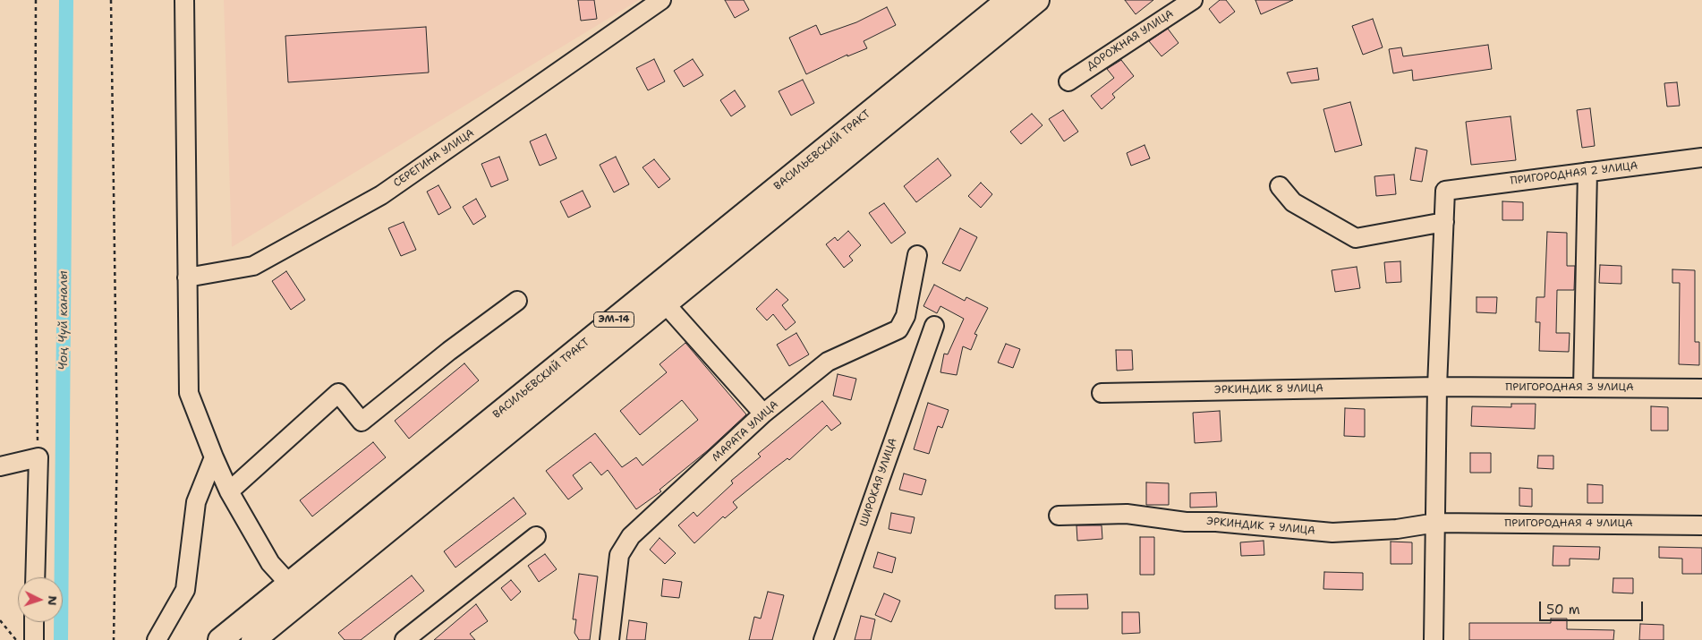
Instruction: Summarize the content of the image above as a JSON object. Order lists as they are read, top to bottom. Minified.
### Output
{"streets":{"main road":["ВАСИЛЬЕВСКИЙ ТРАКТ","ЭМ-14"],"street":["ДОРОЖНАЯ УЛИЦА","СЕРЕГИНА УЛИЦА","ПРИГОРОДНАЯ 2 УЛИЦА","ПРИГОРОДНАЯ 3 УЛИЦА","ЭРКИНДИК 8 УЛИЦА","МАРАТА УЛИЦА","ШИРОКАЯ УЛИЦА","ПРИГОРОДНАЯ 4 УЛИЦА","ЭРКИНДИК 7 УЛИЦА"]},"crossings":[["ПРИГОРОДНАЯ 3 УЛИЦА","ЭРКИНДИК 8 УЛИЦА"],["ПРИГОРОДНАЯ 4 УЛИЦА","ЭРКИНДИК 7 УЛИЦА"]],"water":["Чоң Чүй каналы"],"scale_bar":"50 m","north":"right"}
